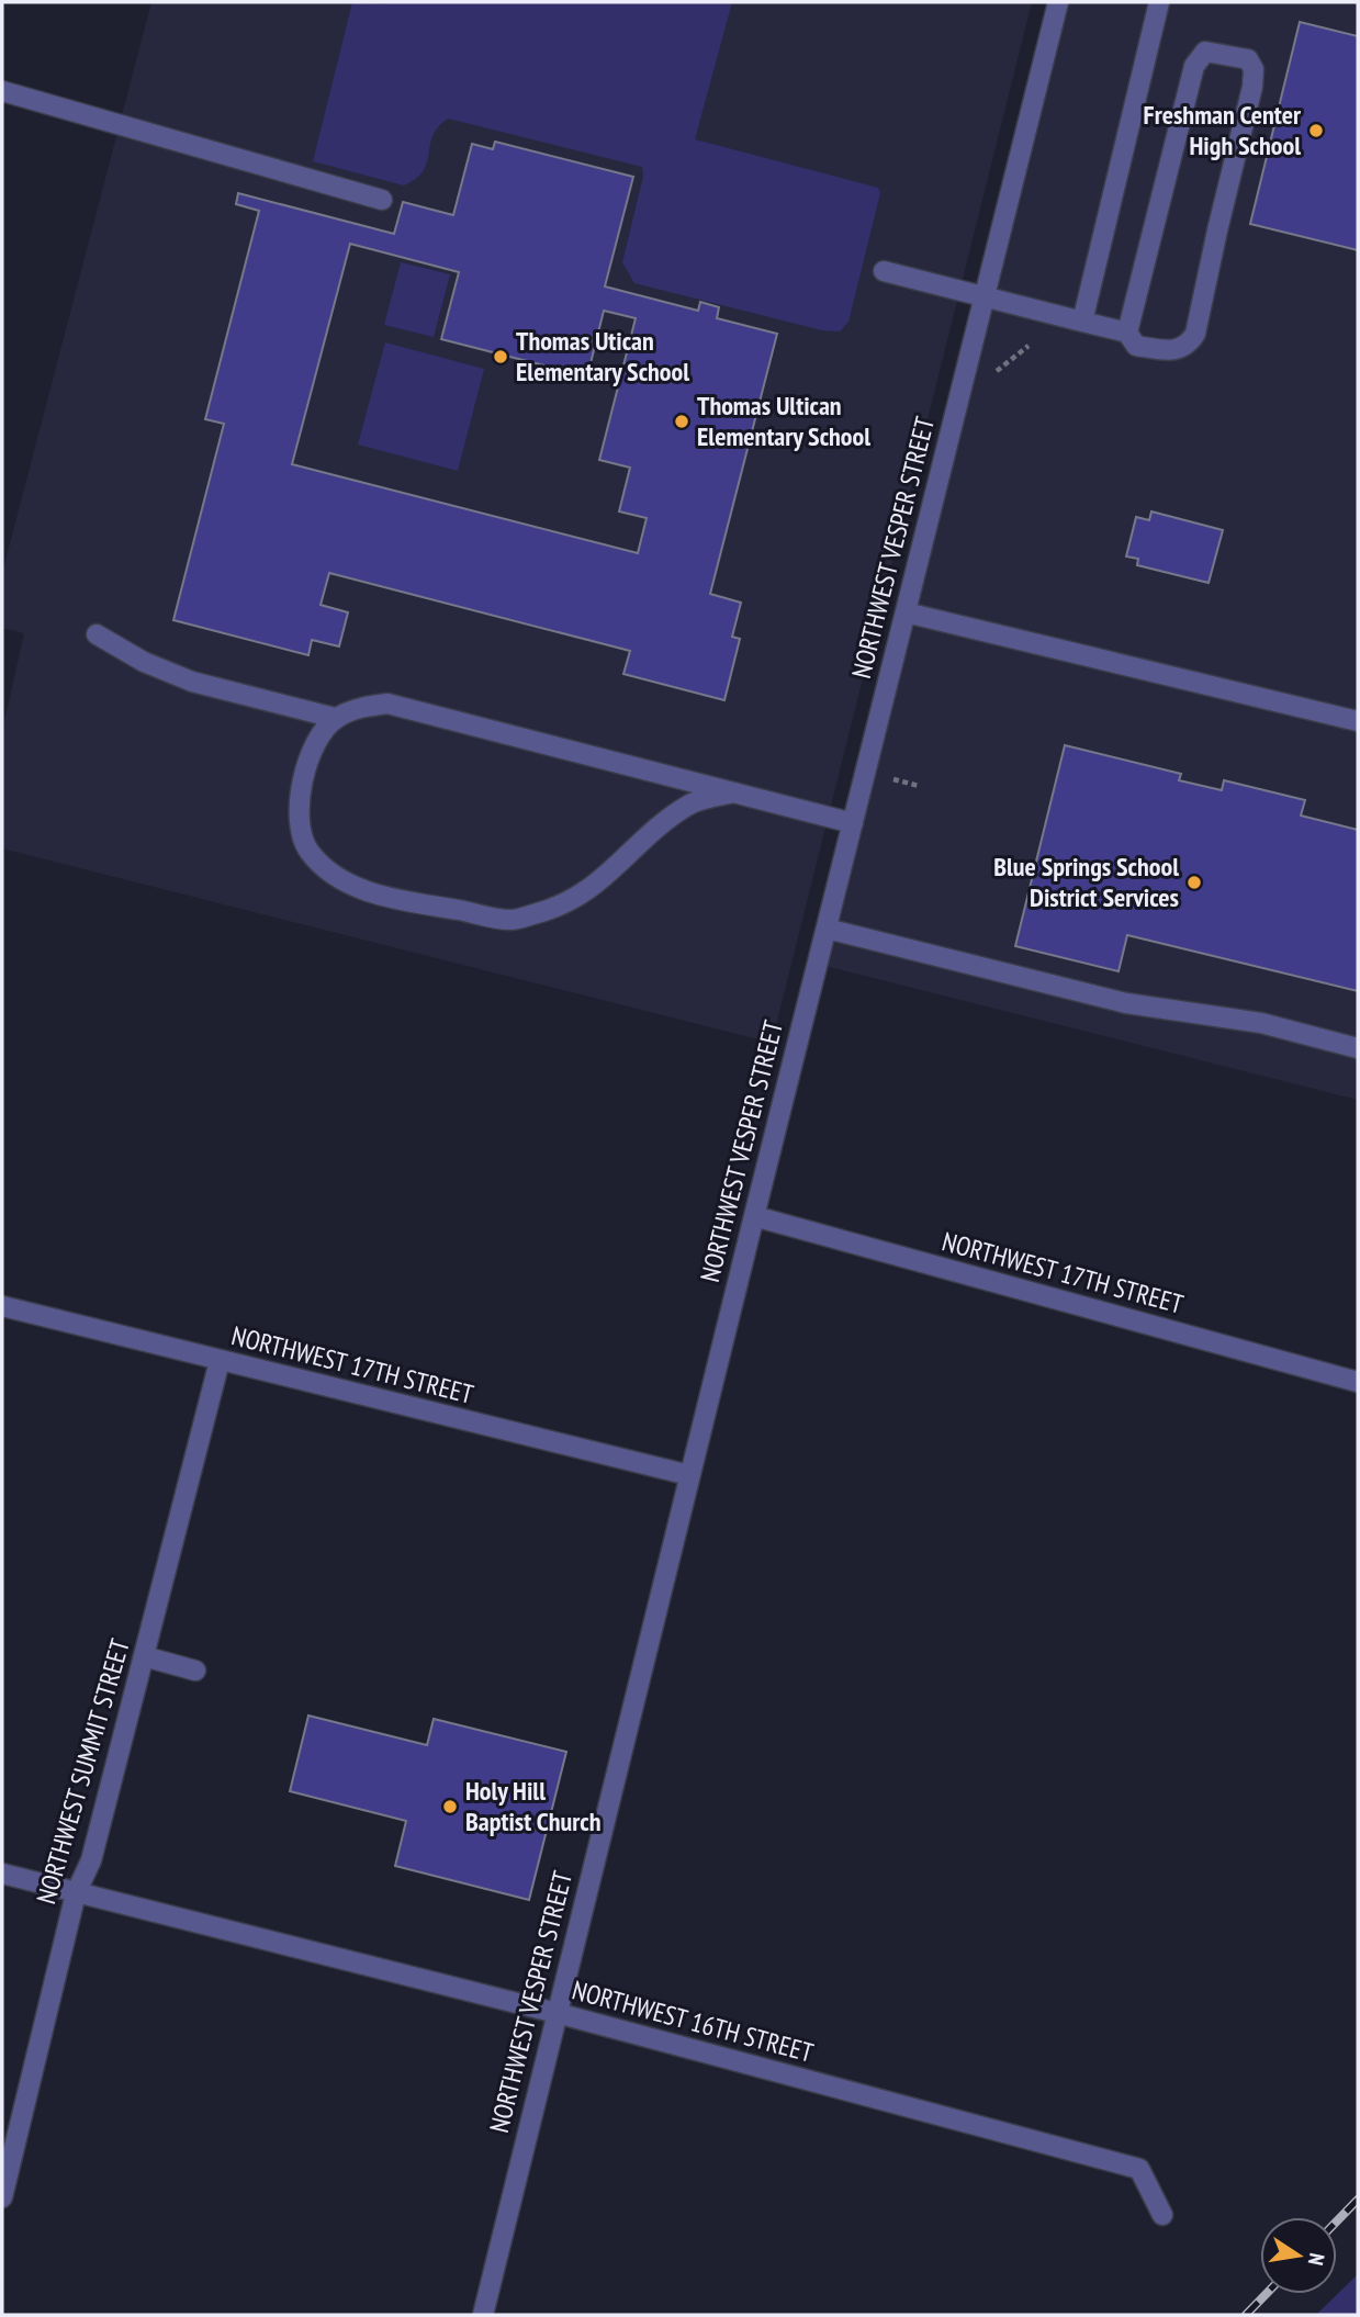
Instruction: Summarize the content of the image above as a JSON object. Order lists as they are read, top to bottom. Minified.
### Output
{"streets":{"street":["NORTHWEST VESPER STREET","NORTHWEST 17TH STREET","NORTHWEST SUMMIT STREET","NORTHWEST 16TH STREET"]},"crossings":[["NORTHWEST VESPER STREET","NORTHWEST 17TH STREET"],["NORTHWEST VESPER STREET","NORTHWEST 16TH STREET"],["NORTHWEST 17TH STREET","NORTHWEST SUMMIT STREET"],["NORTHWEST SUMMIT STREET","NORTHWEST 16TH STREET"]],"places":["Freshman Center High School","Thomas Utican Elementary School","Thomas Ultican Elementary School","Blue Springs School District Services","Holy Hill Baptist Church"],"north":"right"}
